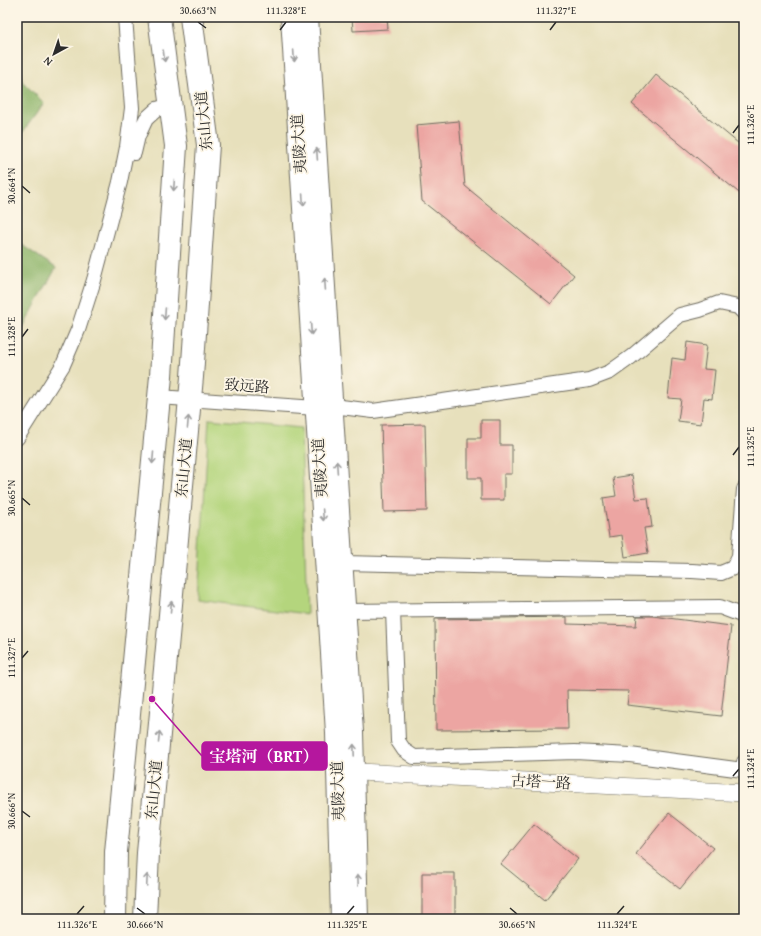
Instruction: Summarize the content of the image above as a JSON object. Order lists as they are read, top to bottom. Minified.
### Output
{"streets":{"main road":["东山大道","夷陵大道"],"street":["致远路","古塔一路"]},"crossings":[["东山大道","致远路"],["夷陵大道","致远路"],["夷陵大道","古塔一路"]],"places":["宝塔河（BRT）"],"north":"bottom left","coordinates":["30.663°N","111.328°E","111.327°E","111.326°E","30.664°N","111.325°E","30.665°N","111.324°E","30.666°N"]}
